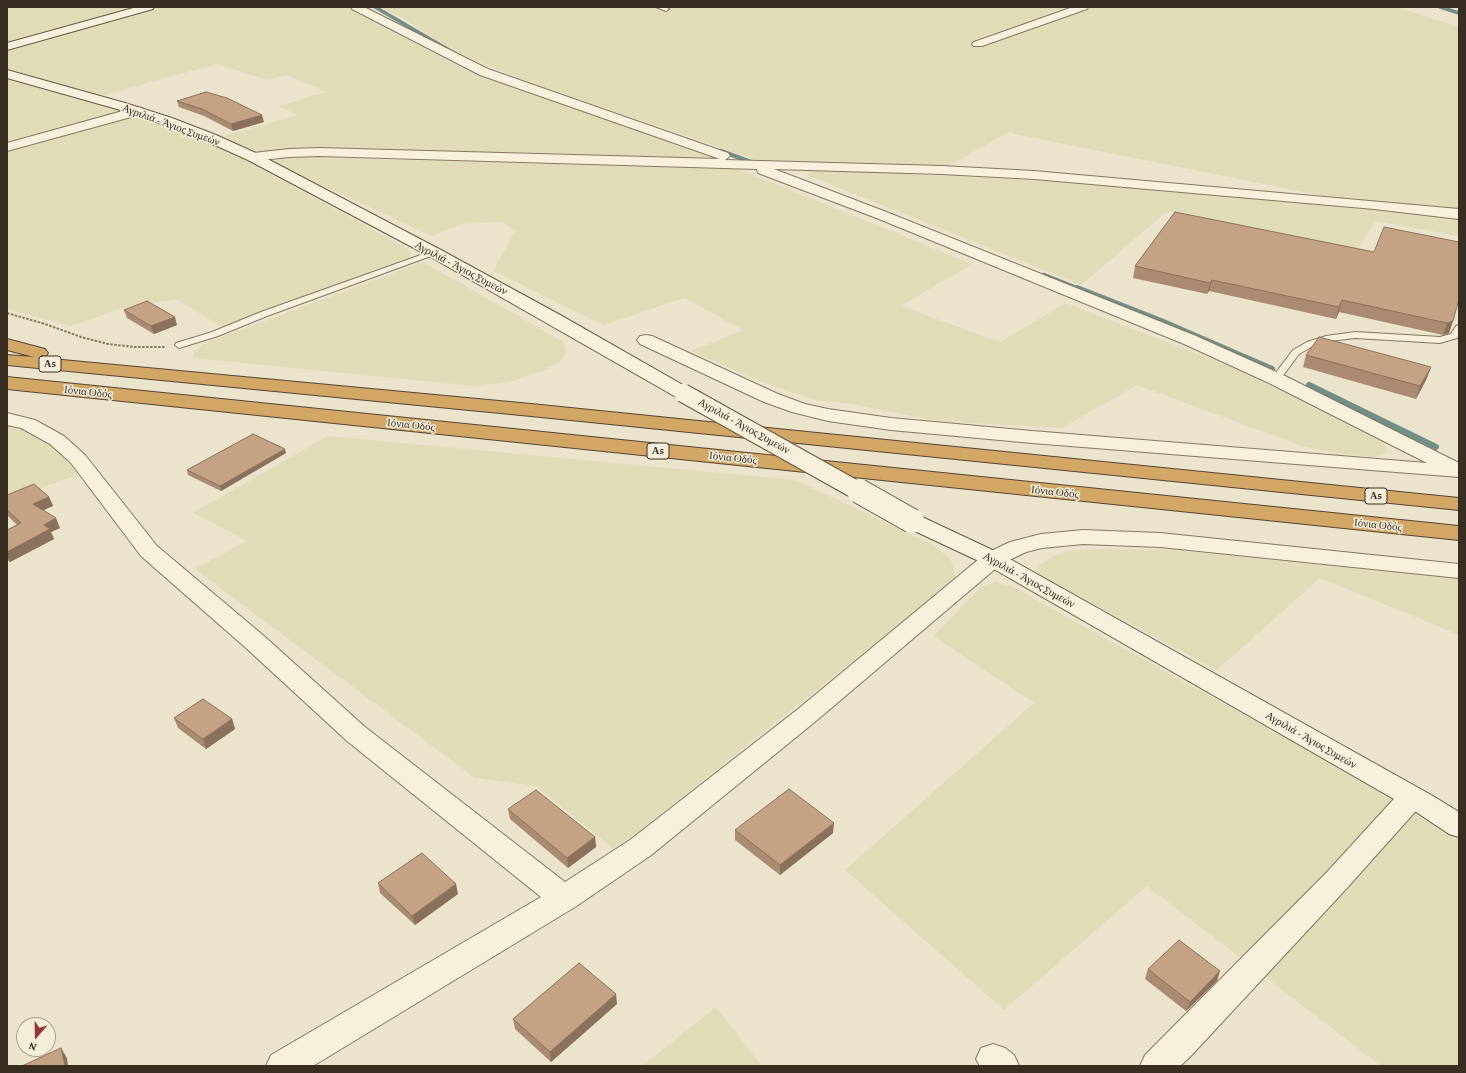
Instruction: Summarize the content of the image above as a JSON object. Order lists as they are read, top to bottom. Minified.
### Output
{"streets":{"highway":["Α5","Ιόνια Οδός"],"street":["Αγριλιά - Άγιος Συμεών"]},"north":"bottom"}
